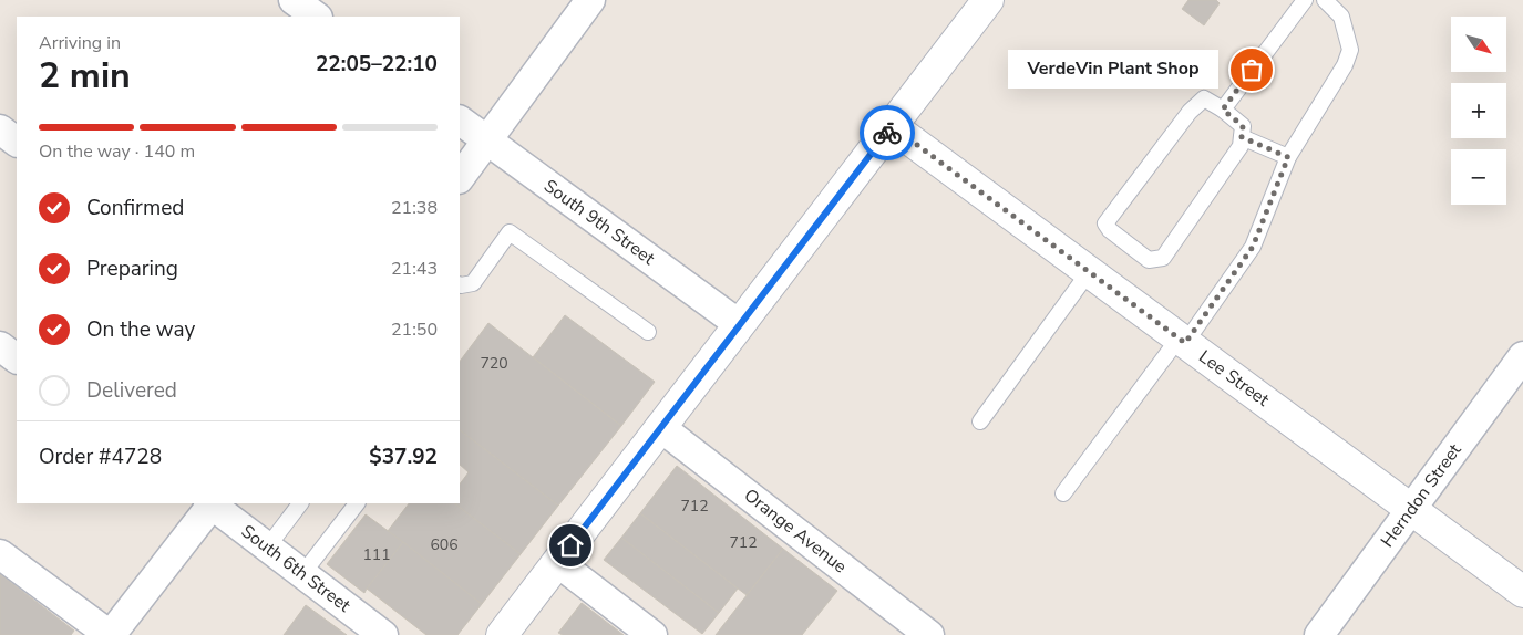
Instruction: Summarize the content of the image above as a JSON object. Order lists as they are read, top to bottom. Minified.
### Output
{"streets":{"main road":["Lee Street"],"street":["South 9th Street","Herndon Street","Orange Avenue","South 6th Street"]},"crossings":[["Lee Street","Herndon Street"]],"places":["VerdeVin Plant Shop"],"house_numbers":["720","712","712","606","111"],"north":"bottom right","page":{"map_buttons":["+","−"],"heading":["2 min","Arriving in","22:05–22:10"],"panel":["Order #4728","$37.92"],"bubble":"VerdeVin Plant Shop","bar":"On the way · 140 m","list":[["Confirmed","21:38"],["Preparing","21:43"],["On the way","21:50"],"Delivered"]}}
